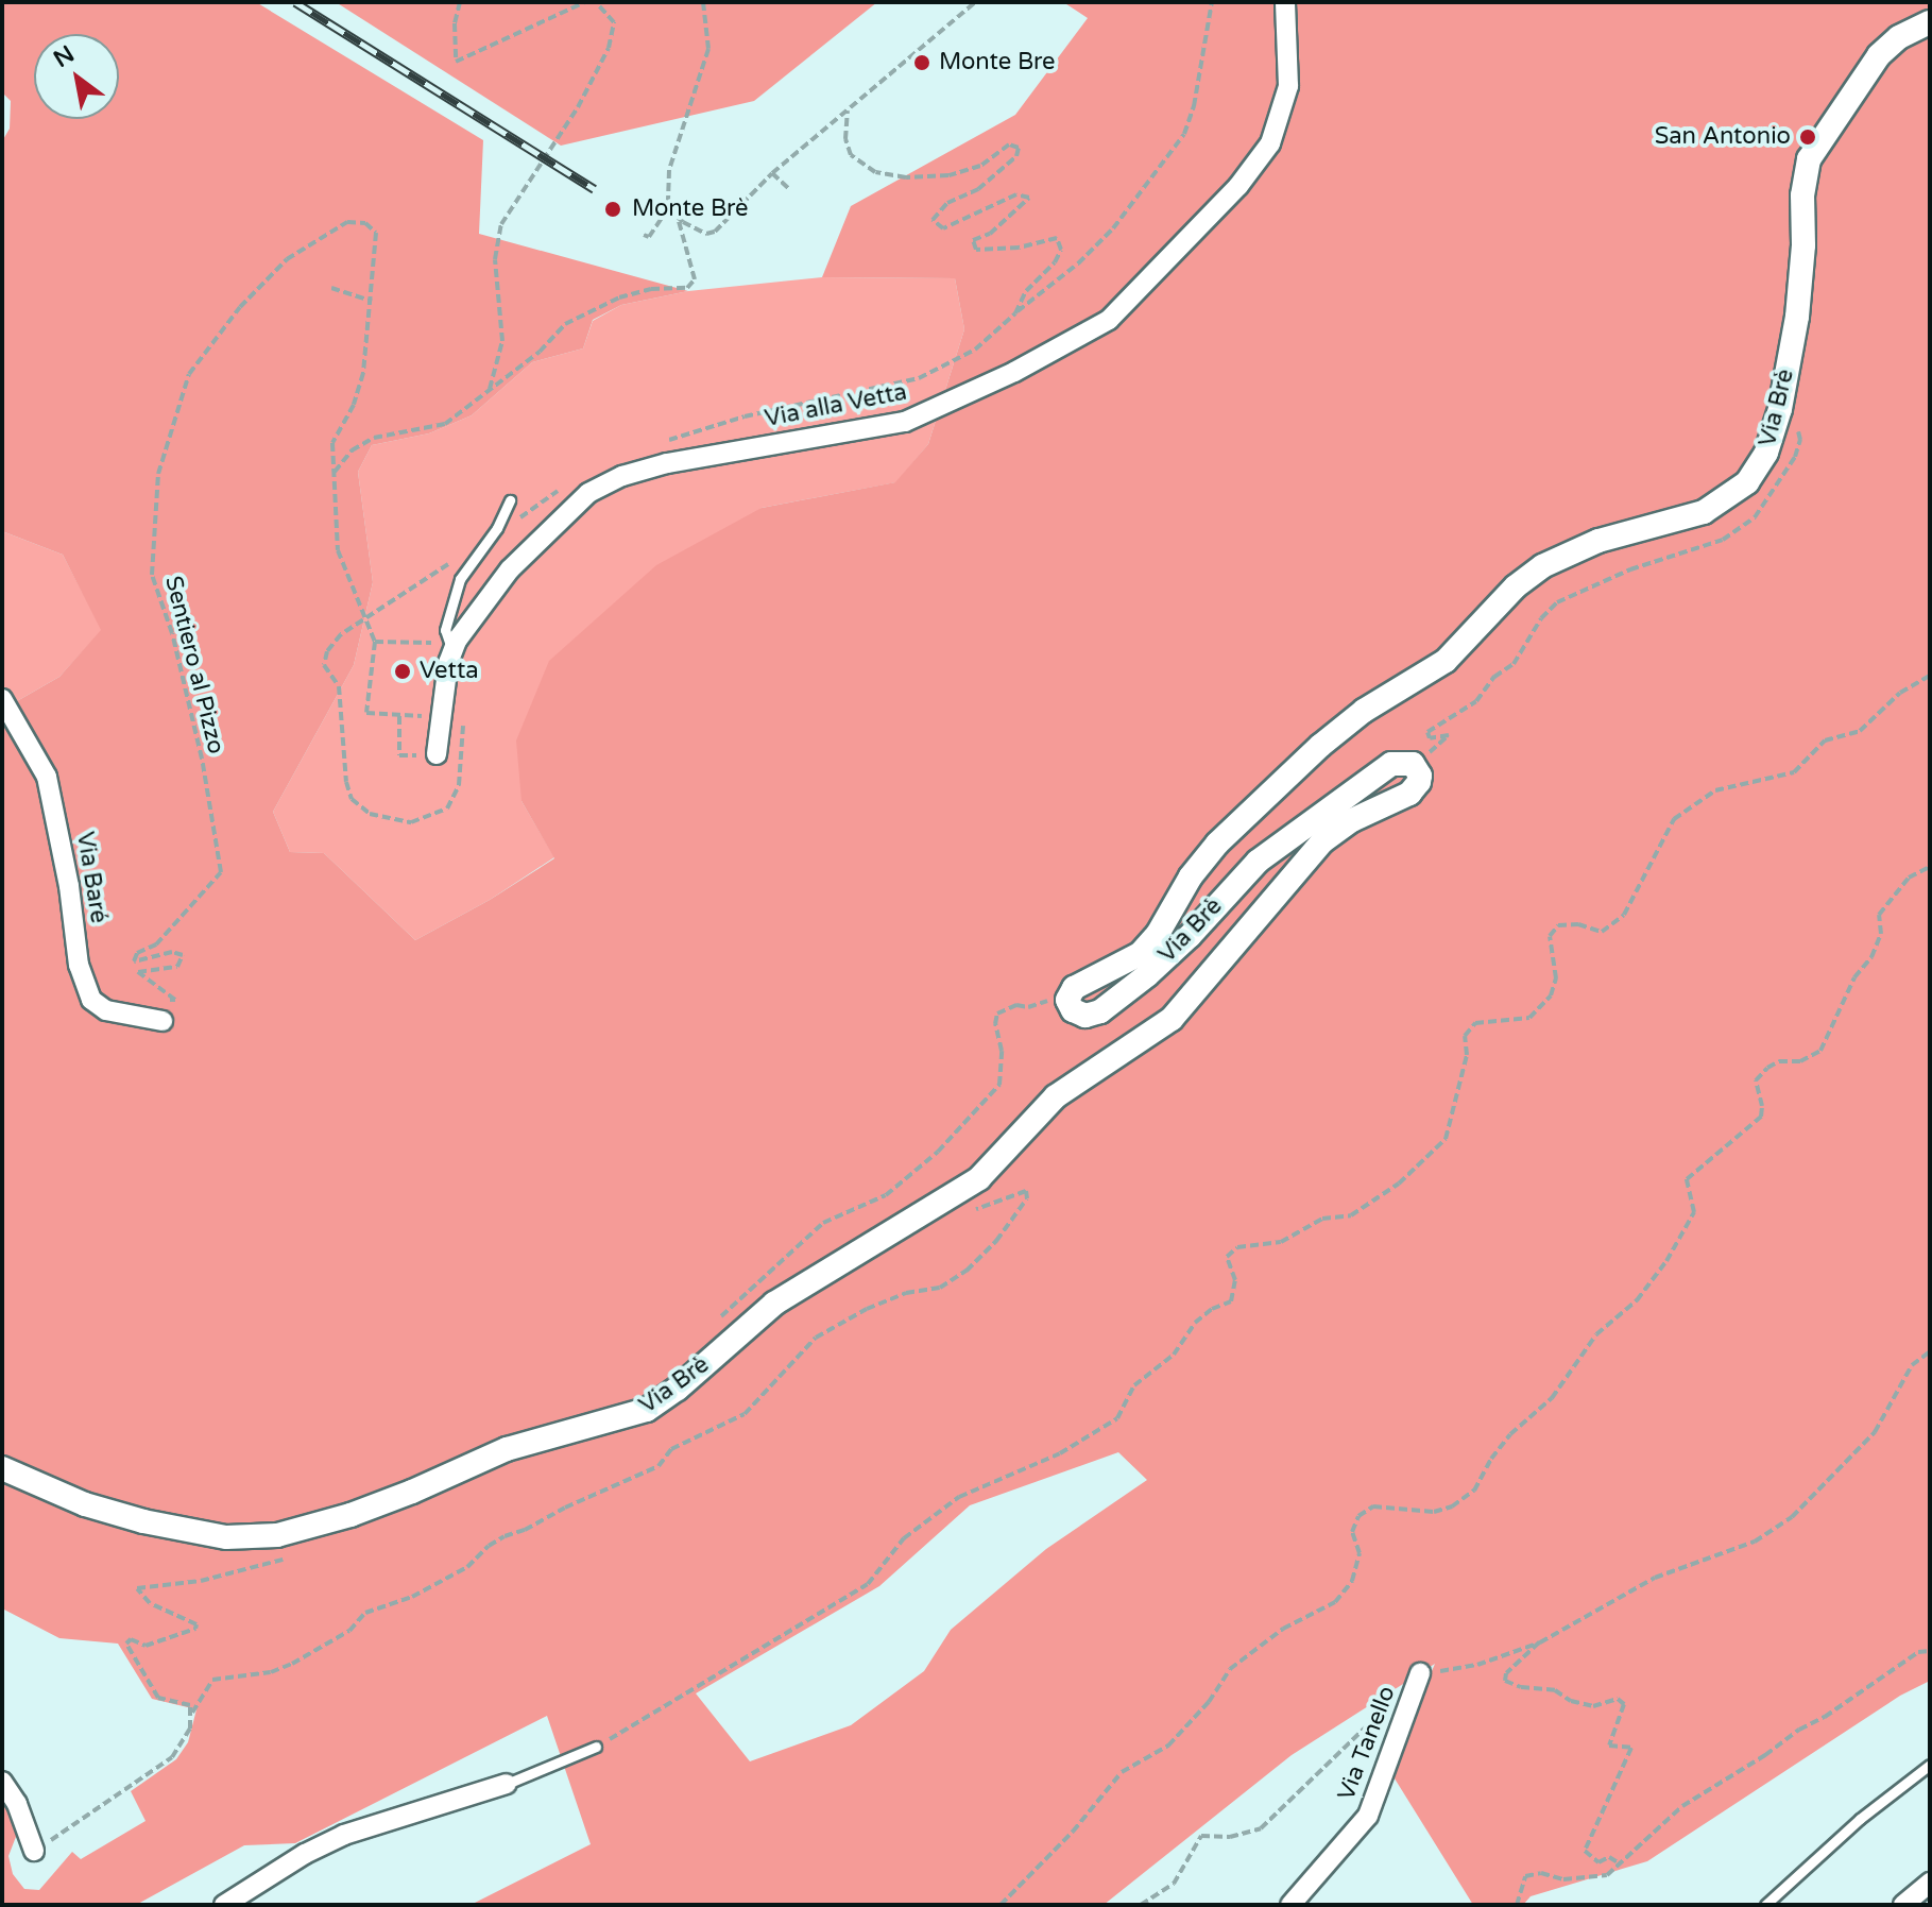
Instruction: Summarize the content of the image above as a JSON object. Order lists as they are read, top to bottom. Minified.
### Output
{"streets":{"street":["Via alla Vetta","Via Brè","Via Baré","Via Tanello"],"path":["Sentiero al Pizzo"]},"crossings":[["Sentiero al Pizzo","Via Baré"]],"places":["Monte Bre","San Antonio","Monte Brè","Vetta"],"north":"top left"}
